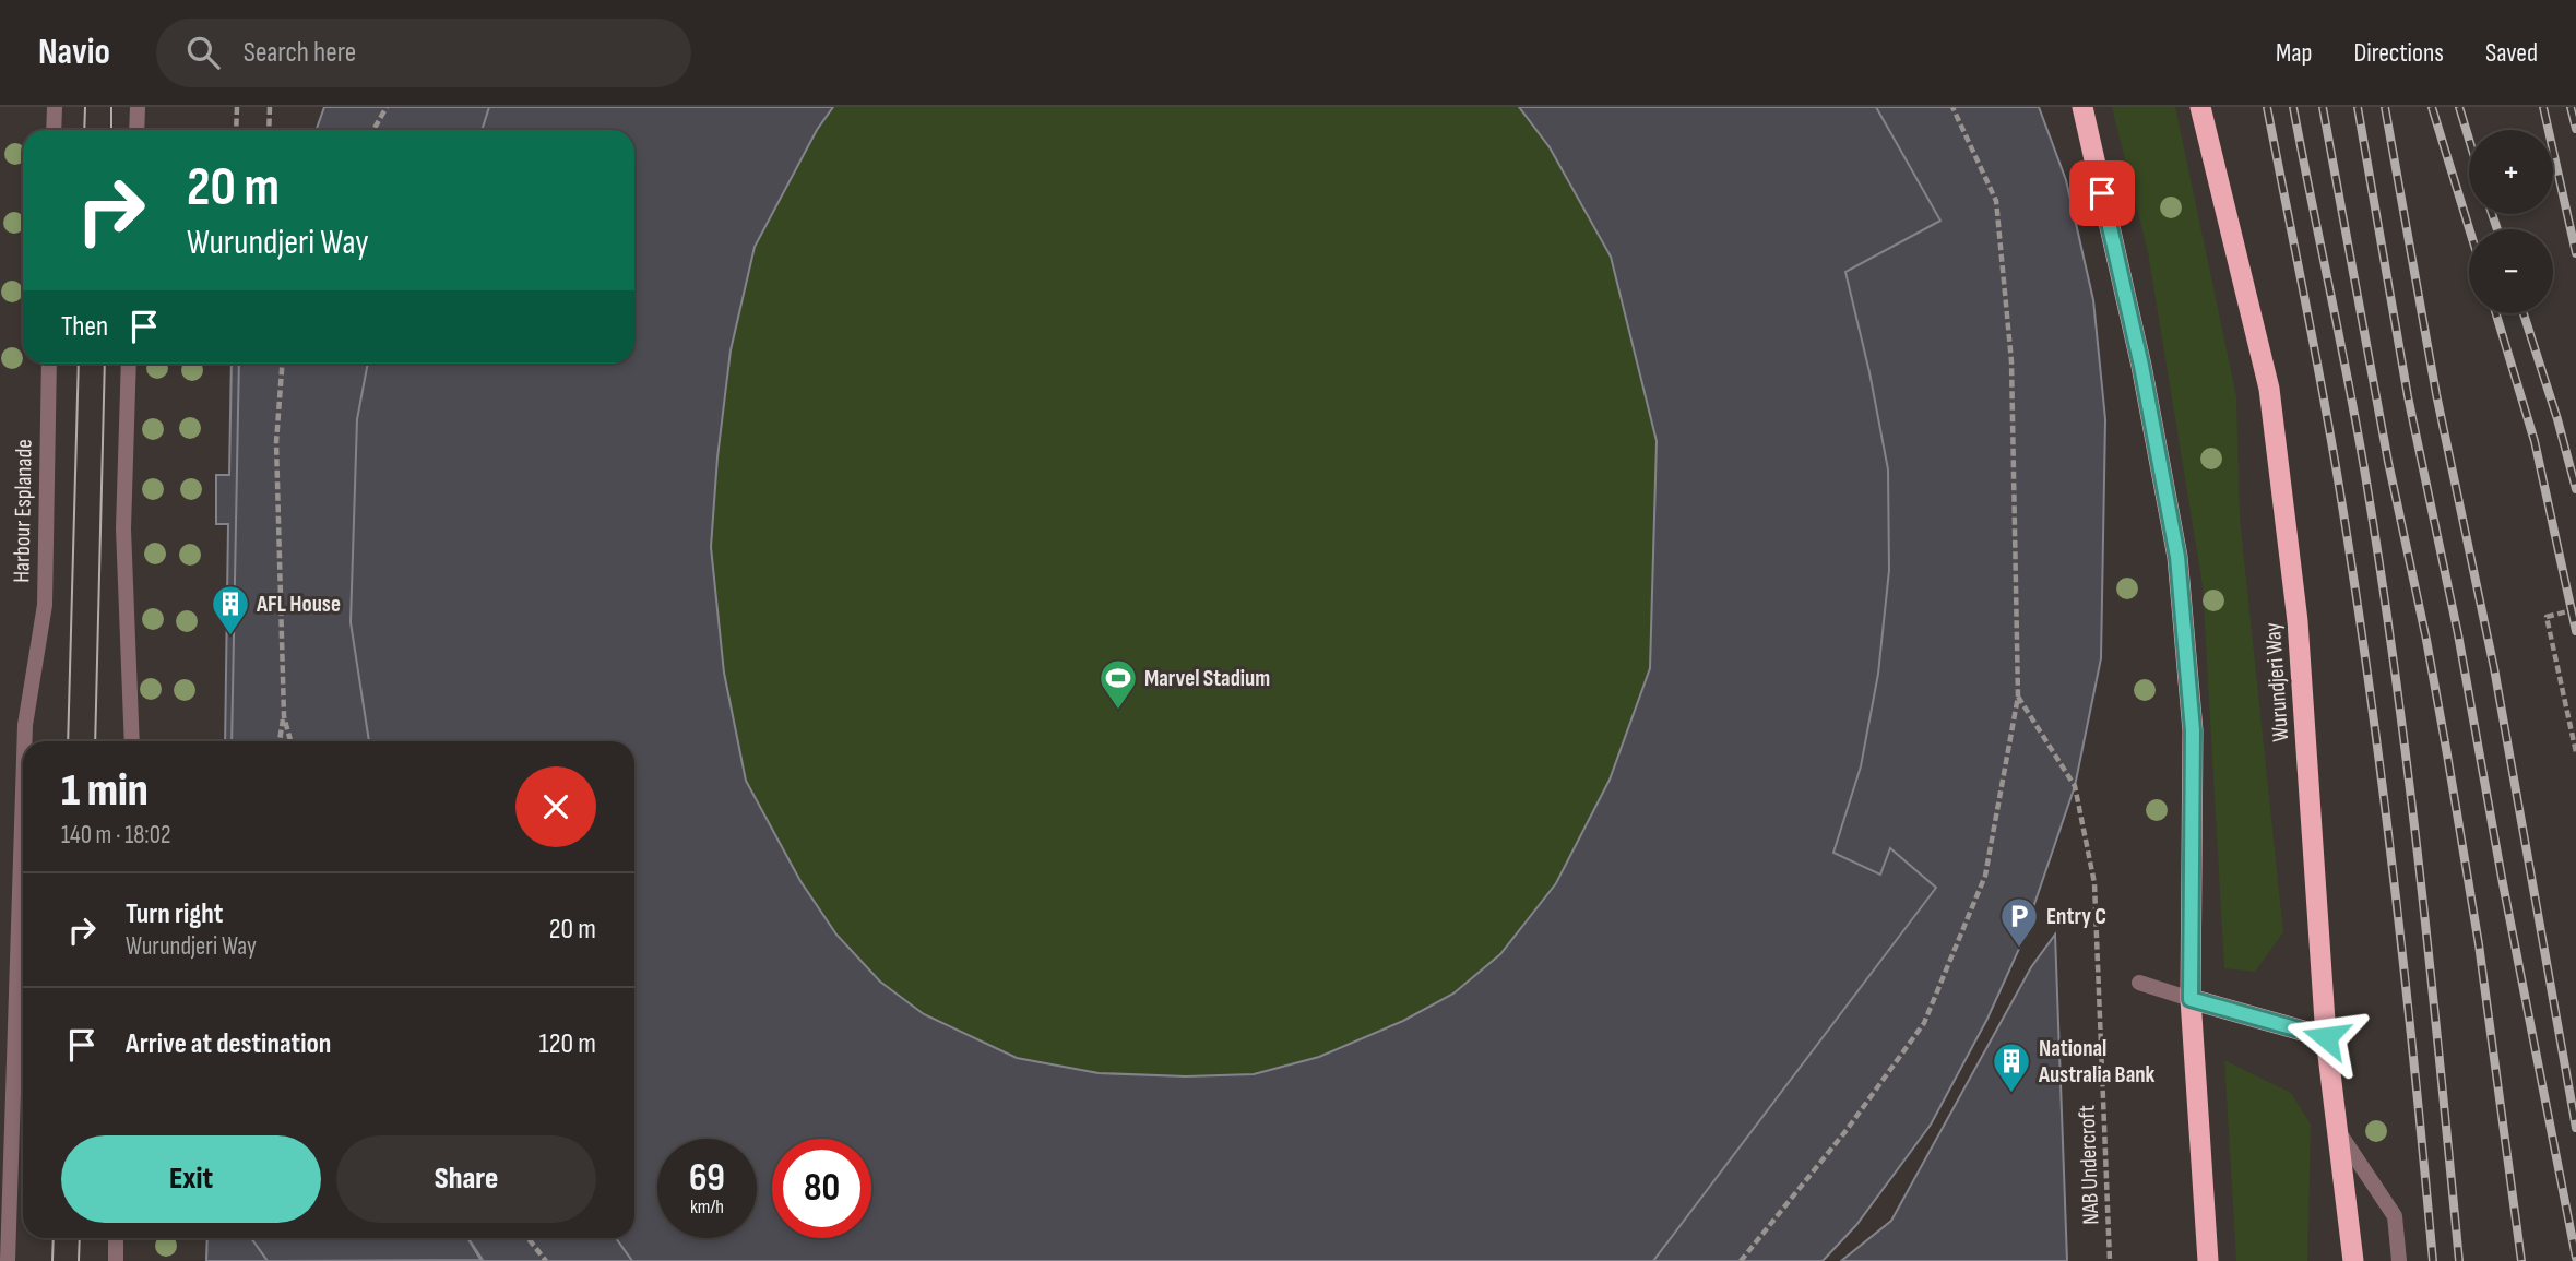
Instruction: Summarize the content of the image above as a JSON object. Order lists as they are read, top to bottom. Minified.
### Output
{"streets":{"highway":["Wurundjeri Way"],"street":["Harbour Esplanade"],"path":["NAB Undercroft"]},"places":{"building":["AFL House","National Australia Bank"],"sports":["Marvel Stadium"],"parking":["Entry C"]},"page":{"header":"Navio","search":"Search here","nav":["Map","Directions","Saved"],"map_buttons":["+","−"],"turn":["20 m","Wurundjeri Way"],"then":"Then","heading":["1 min","140 m · 18:02"],"list":[{"name":"Turn right","note":"Wurundjeri Way","value":"20 m"},{"name":"Arrive at destination","value":"120 m"}],"buttons":["Exit","Share"],"speed":"69 km/h","limit":"80"}}
